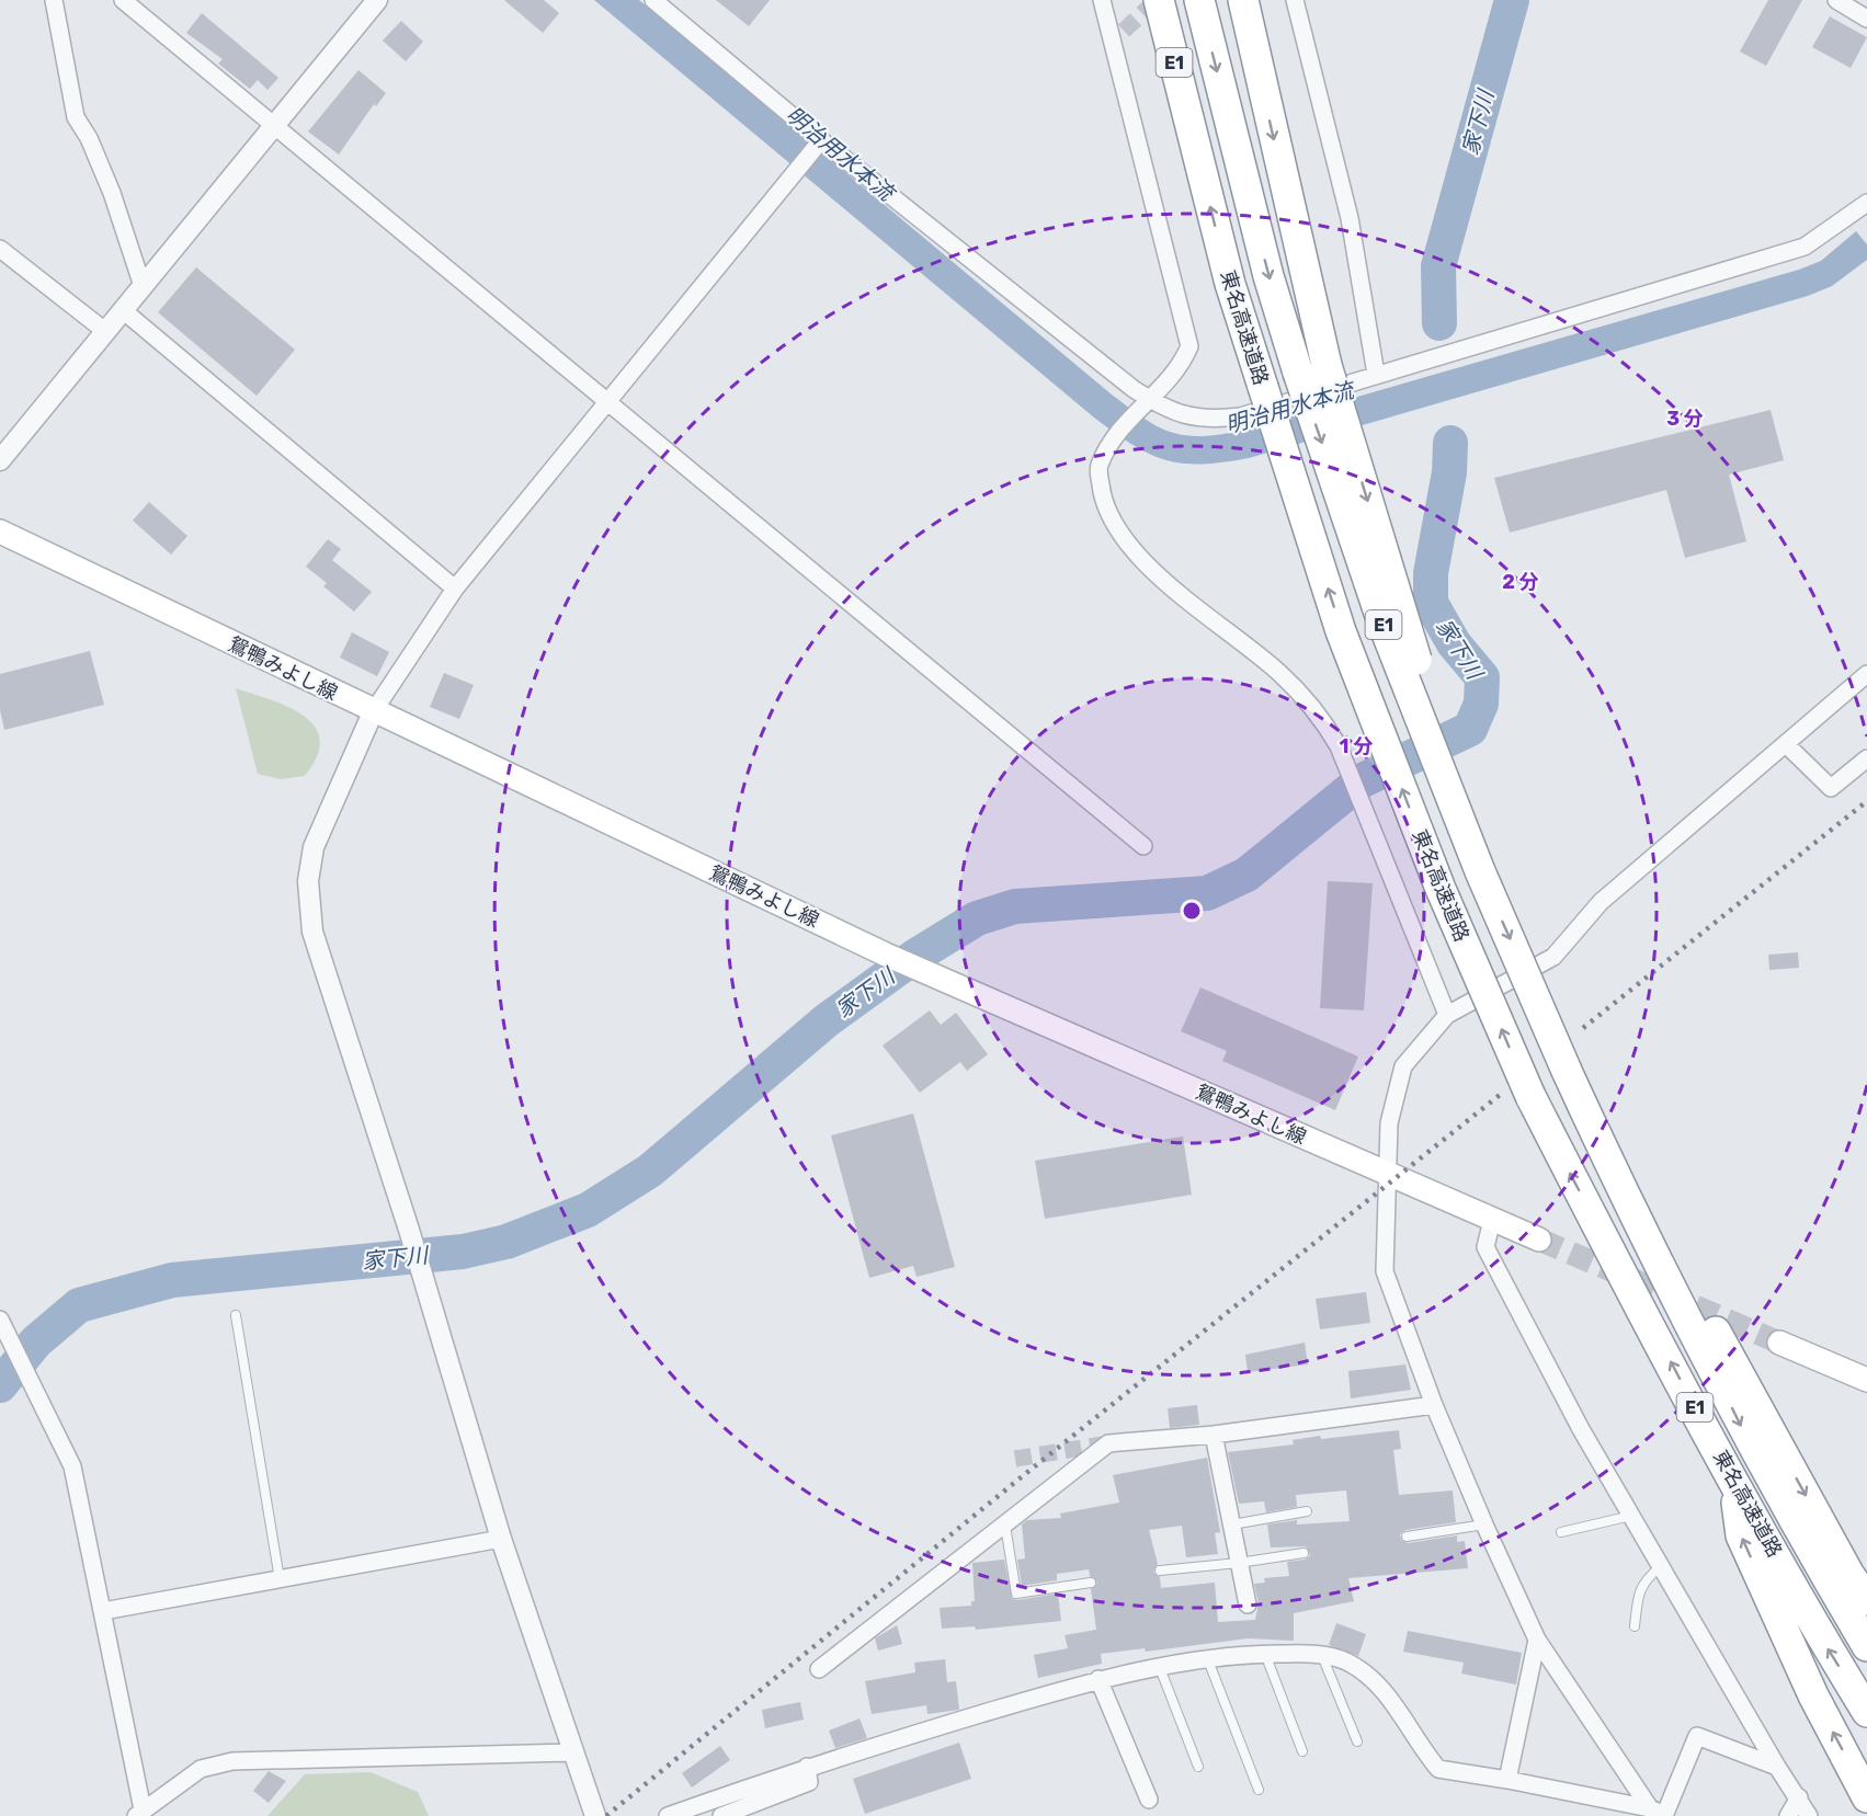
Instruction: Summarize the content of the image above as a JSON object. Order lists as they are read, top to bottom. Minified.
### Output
{"streets":{"highway":["E1","東名高速道路"],"main road":["鴛鴨みよし線"]},"water":["家下川","明治用水本流"],"rings":["3 分","2 分","1 分"]}
